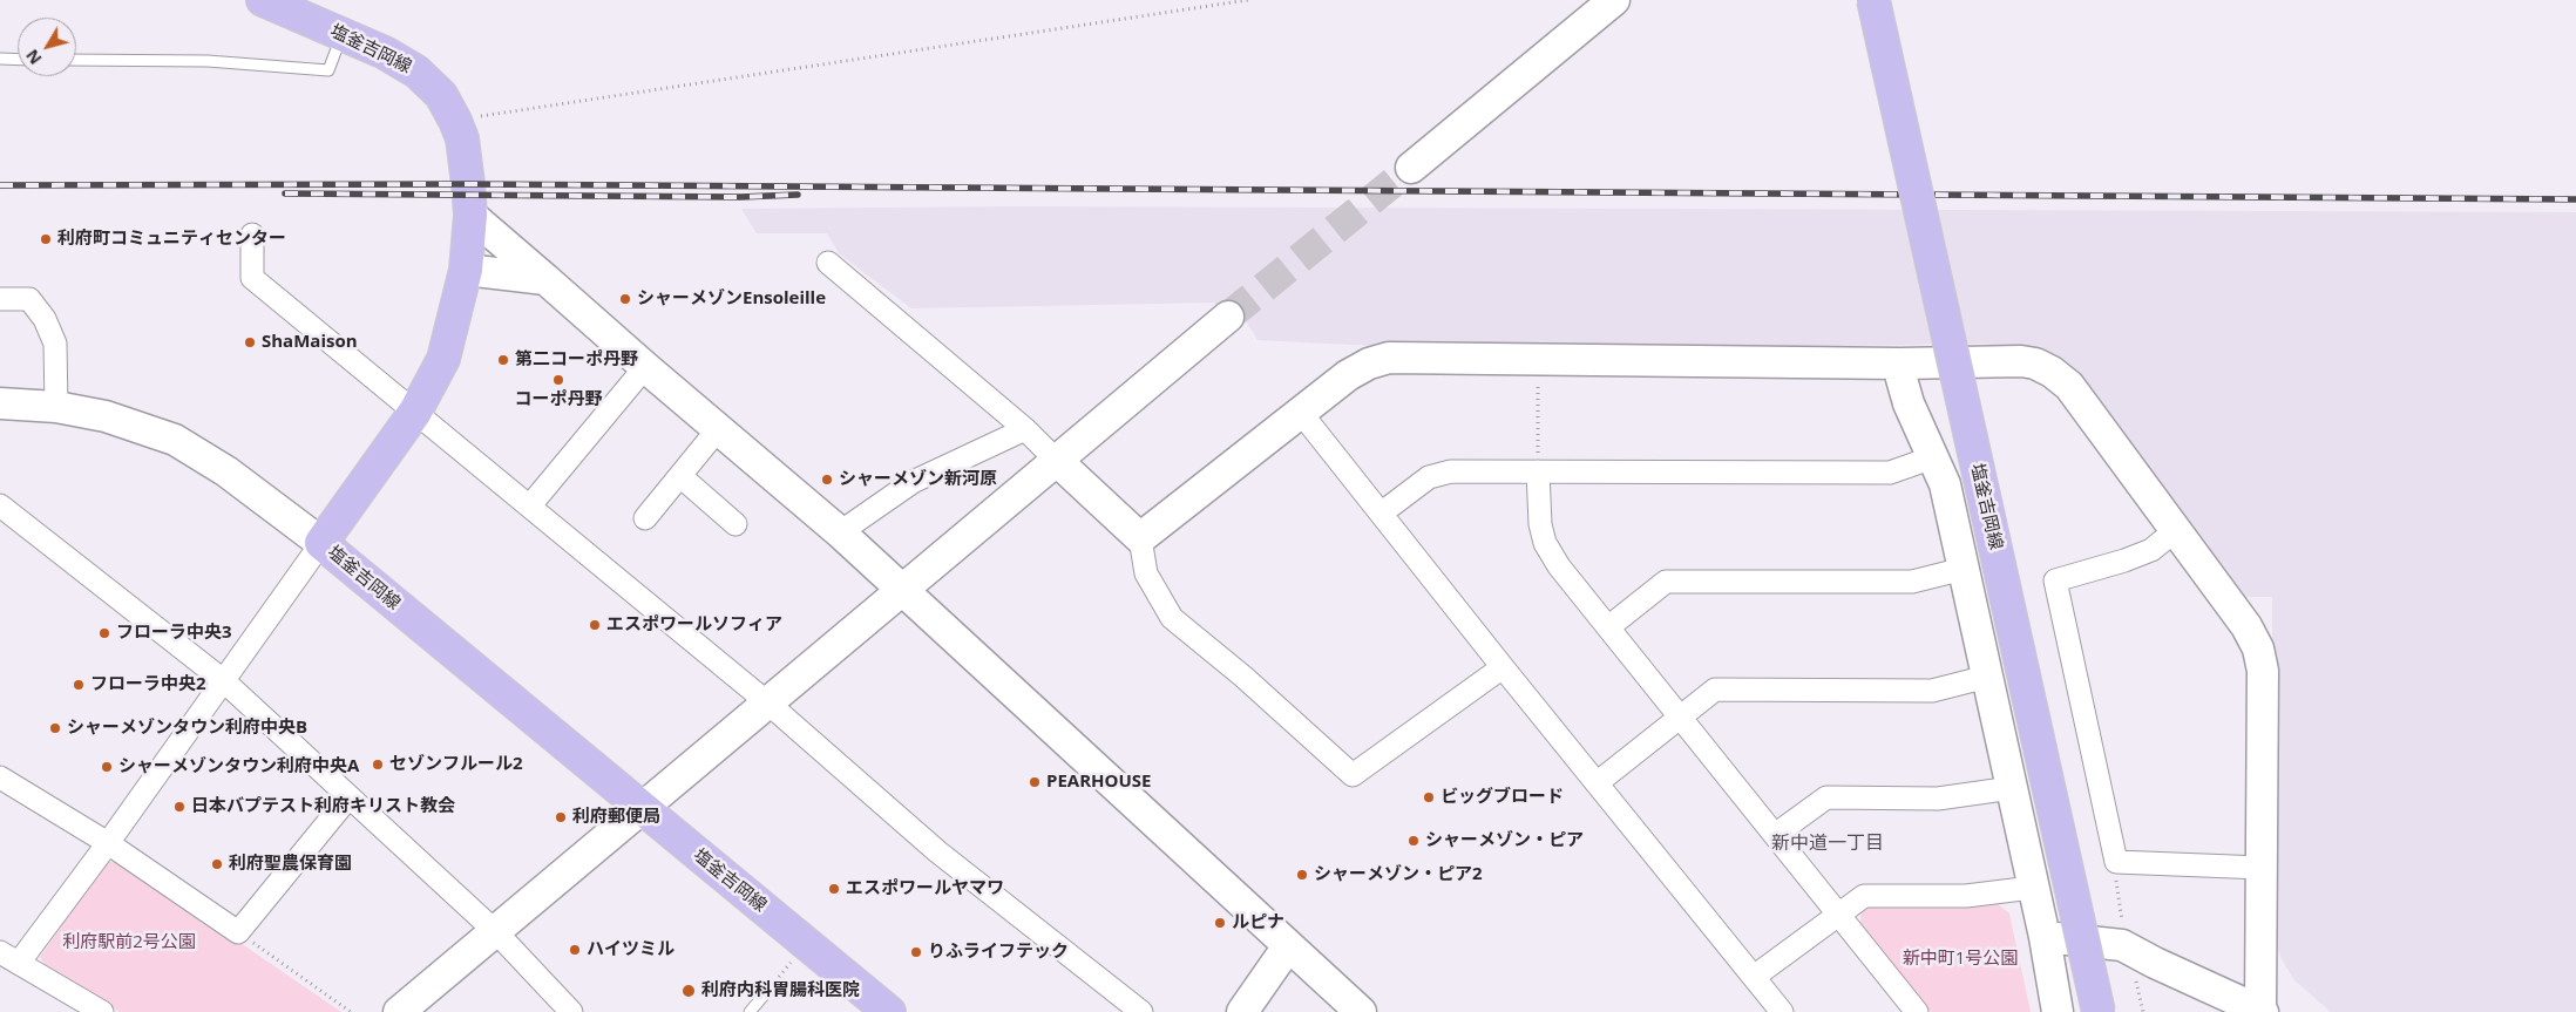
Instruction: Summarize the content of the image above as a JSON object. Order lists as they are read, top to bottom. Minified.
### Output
{"streets":{"main road":["塩釜吉岡線"]},"districts":["新中道一丁目"],"parks":["利府駅前2号公園","新中町1号公園"],"places":["利府町コミュニティセンター","シャーメゾンEnsoleille","ShaMaison","第二コーポ丹野","コーポ丹野","シャーメゾン新河原","エスポワールソフィア","フローラ中央3","フローラ中央2","シャーメゾンタウン利府中央B","セゾンフルール2","シャーメゾンタウン利府中央A","PEARHOUSE","ビッグブロード","日本バプテスト利府キリスト教会","利府郵便局","シャーメゾン・ピア","利府聖農保育園","シャーメゾン・ピア2","エスポワールヤマワ","ルピナ","ハイツミル","りふライフテック","利府内科胃腸科医院"],"north":"bottom left"}
